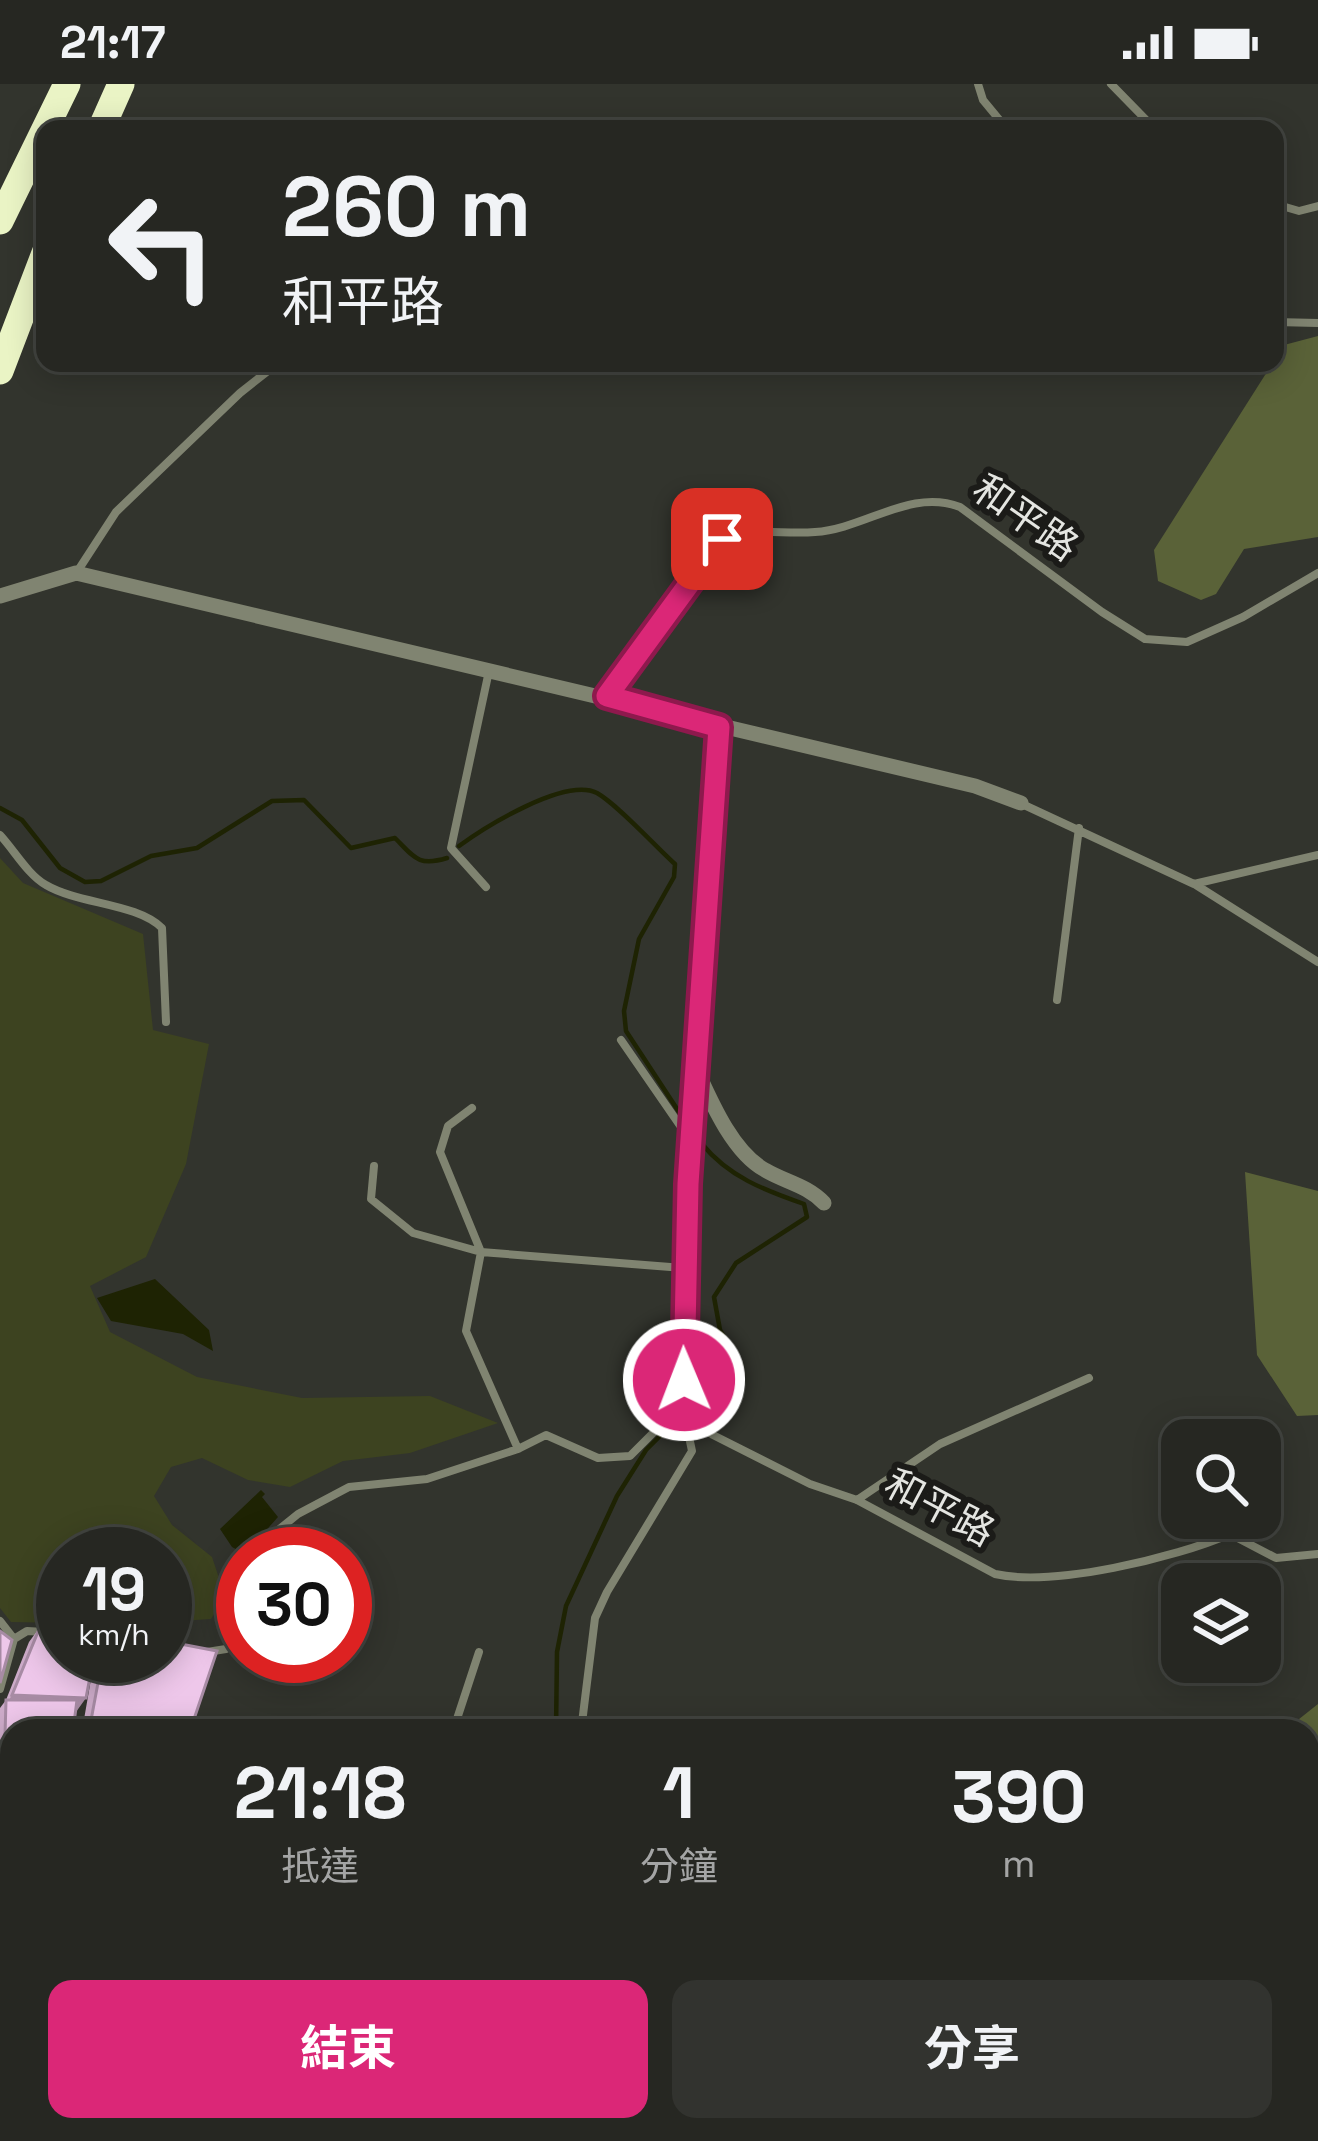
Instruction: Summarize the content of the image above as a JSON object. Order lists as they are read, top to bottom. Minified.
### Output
{"streets":{"lane":["和平路"]},"page":{"status":"21:17","turn":["260 m","和平路"],"speed":"19 km/h","limit":"30","eta":["21:18","抵達","1","分鐘","390","m"],"buttons":["結束","分享"]}}
